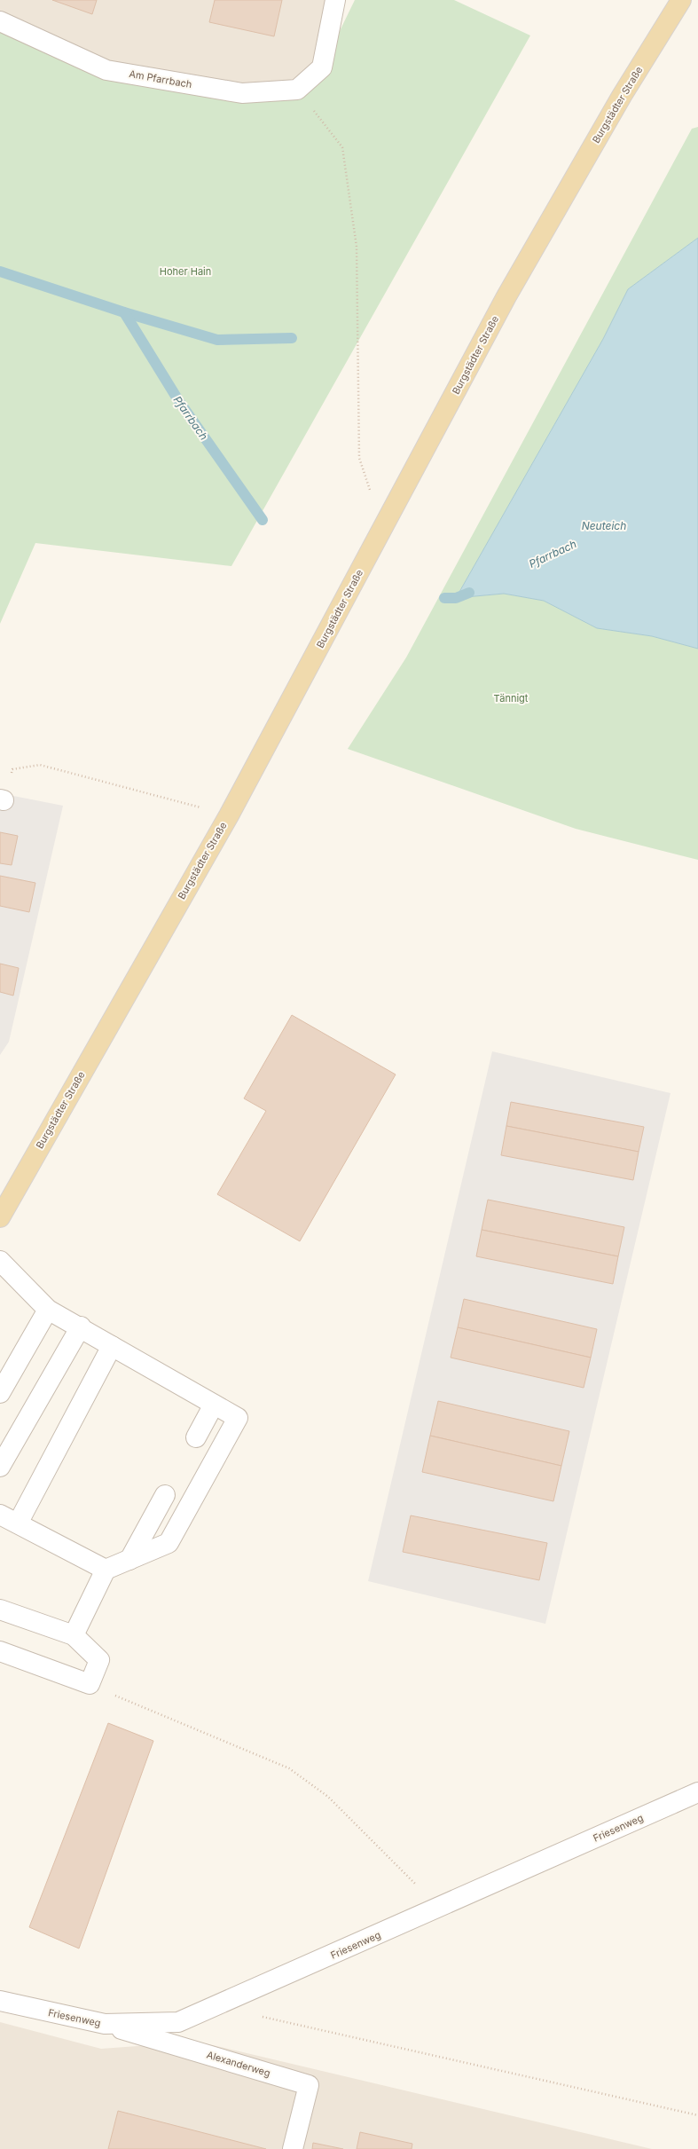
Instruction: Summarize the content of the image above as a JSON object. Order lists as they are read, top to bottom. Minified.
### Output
{"streets":{"main road":["Burgstädter Straße"],"street":["Am Pfarrbach","Friesenweg","Alexanderweg"]},"crossings":[["Friesenweg","Alexanderweg"]],"water":["Pfarrbach","Neuteich"],"parks":["Hoher Hain","Tännigt"]}
